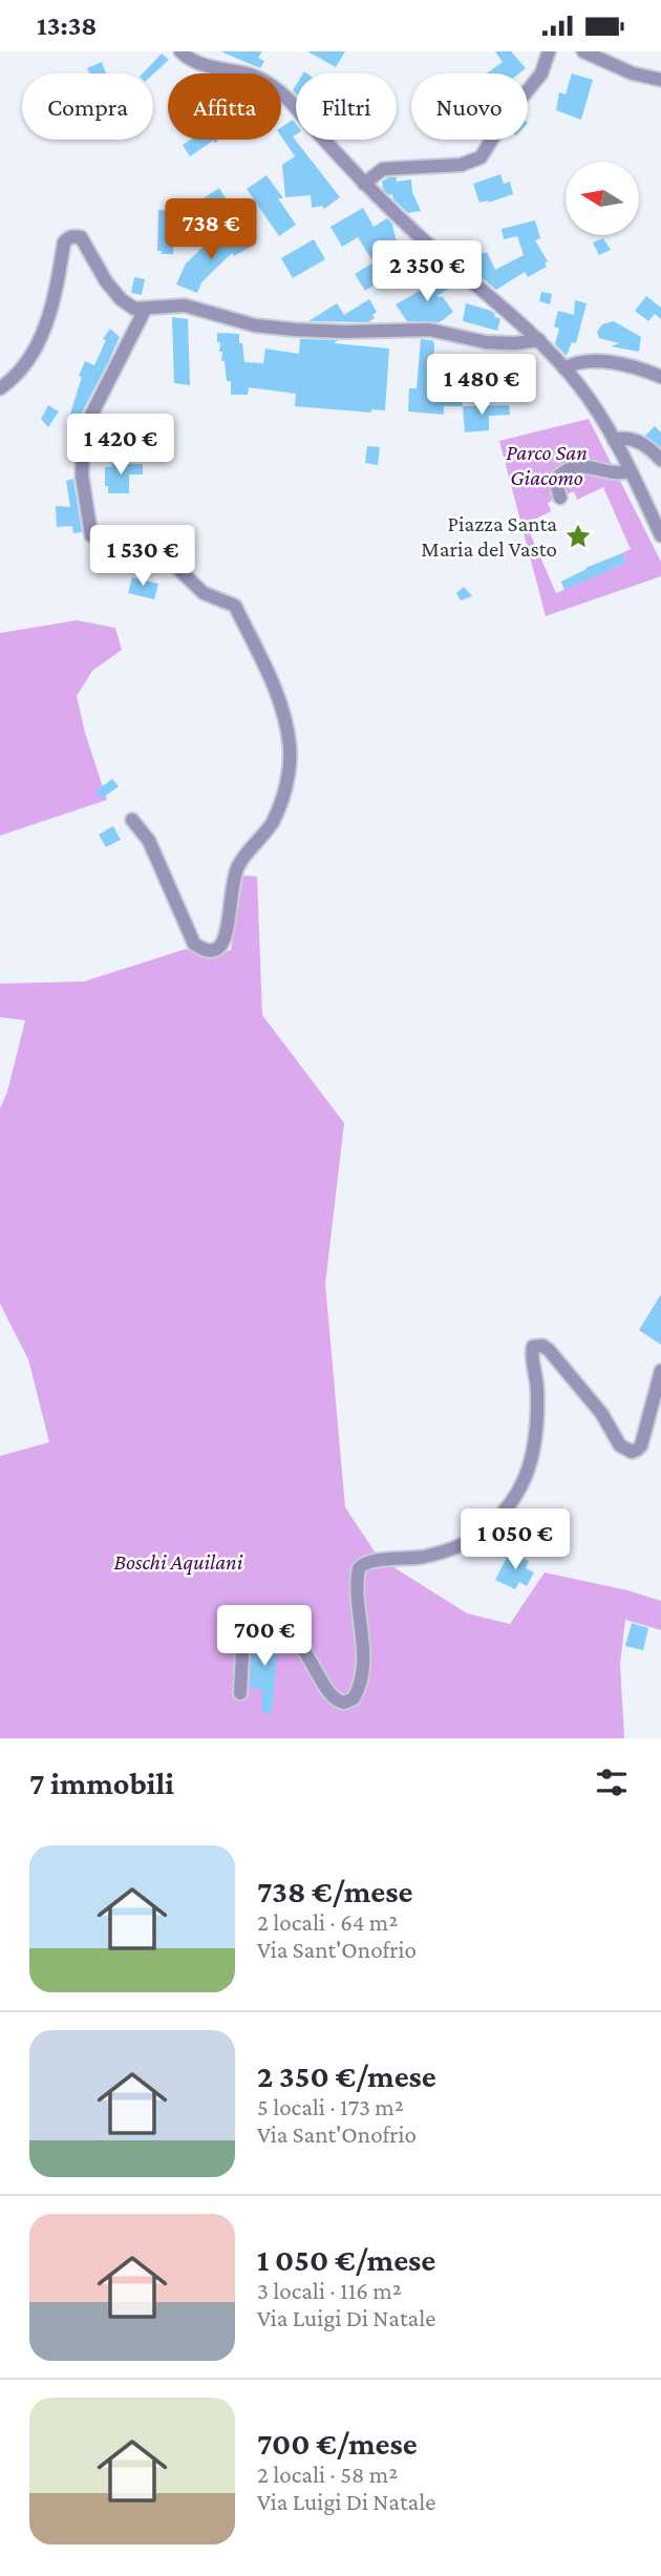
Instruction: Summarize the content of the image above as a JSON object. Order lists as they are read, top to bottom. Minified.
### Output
{"parks":["Parco San Giacomo","Boschi Aquilani"],"places":{"place":["Piazza Santa Maria del Vasto"]},"north":"left","page":{"status":"13:38","chip":["Compra","Affitta","Filtri","Nuovo"],"price":["738 €","2 350 €","1 480 €","1 420 €","1 530 €","1 050 €","700 €"],"heading":"7 immobili","list":[{"name":"738 €/mese","note":"2 locali · 64 m² · Via Sant'Onofrio"},{"name":"2 350 €/mese","note":"5 locali · 173 m² · Via Sant'Onofrio"},{"name":"1 050 €/mese","note":"3 locali · 116 m² · Via Luigi Di Natale"},{"name":"700 €/mese","note":"2 locali · 58 m² · Via Luigi Di Natale"}]}}
